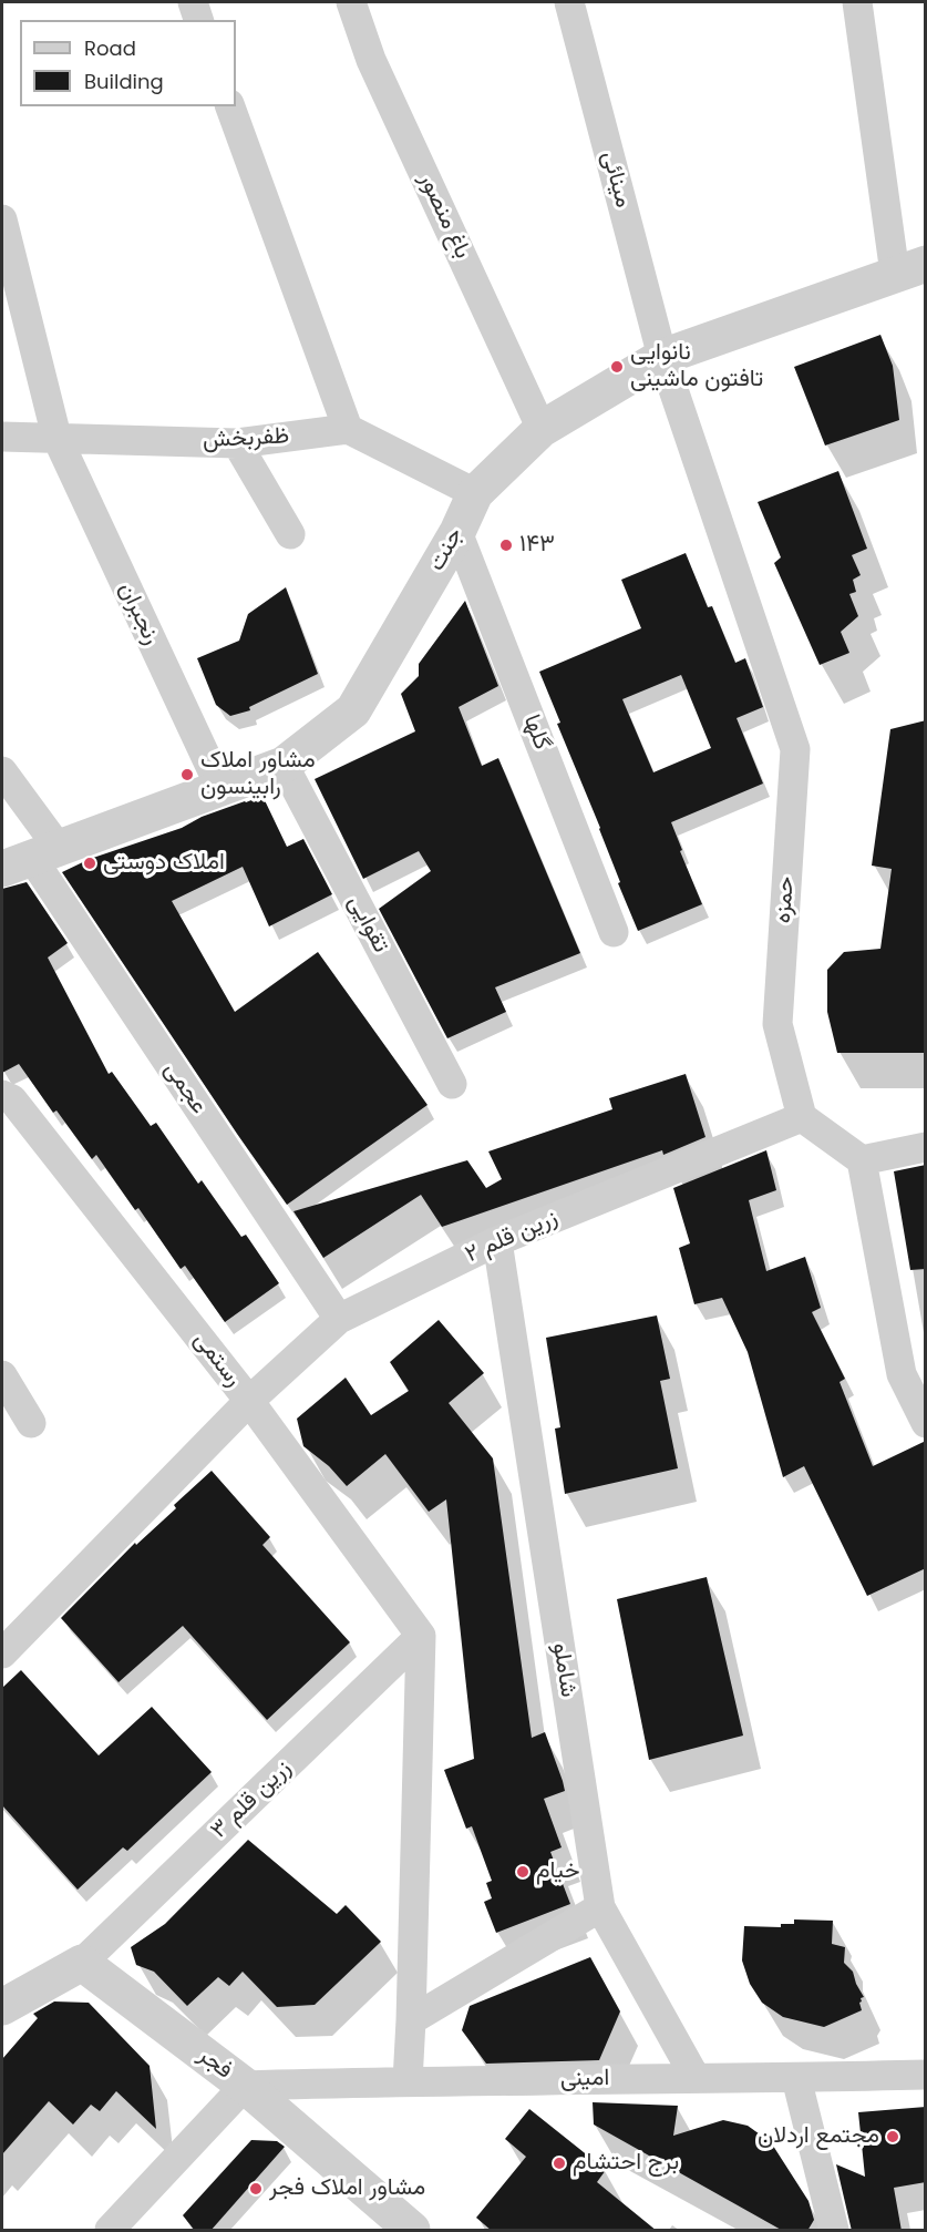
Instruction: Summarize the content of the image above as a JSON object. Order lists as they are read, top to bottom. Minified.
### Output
{"streets":{"street":["مینائی","باغ منصور","ظفربخش","جنت","رنجبران","گلها","حمزه","تقوایی","عجمی","زرین قلم ۲","رستمی","شاملو","زرین قلم ۳","فجر","امینی"]},"crossings":[["مینائی","جنت"],["مینائی","حمزه"],["باغ منصور","جنت"],["ظفربخش","رنجبران"],["جنت","رنجبران"],["جنت","گلها"],["جنت","حمزه"],["جنت","تقوایی"],["جنت","عجمی"],["حمزه","زرین قلم ۲"],["عجمی","زرین قلم ۲"],["زرین قلم ۲","رستمی"],["زرین قلم ۲","شاملو"],["رستمی","زرین قلم ۳"],["شاملو","امینی"],["زرین قلم ۳","فجر"],["فجر","امینی"]],"places":["نانوایی تافتون ماشینی","۱۴۳","مشاور املاک رابینسون","املاک دوستی","خیام","مجتمع اردلان","برج احتشام","مشاور املاک فجر"],"legend":["Road","Building"]}
